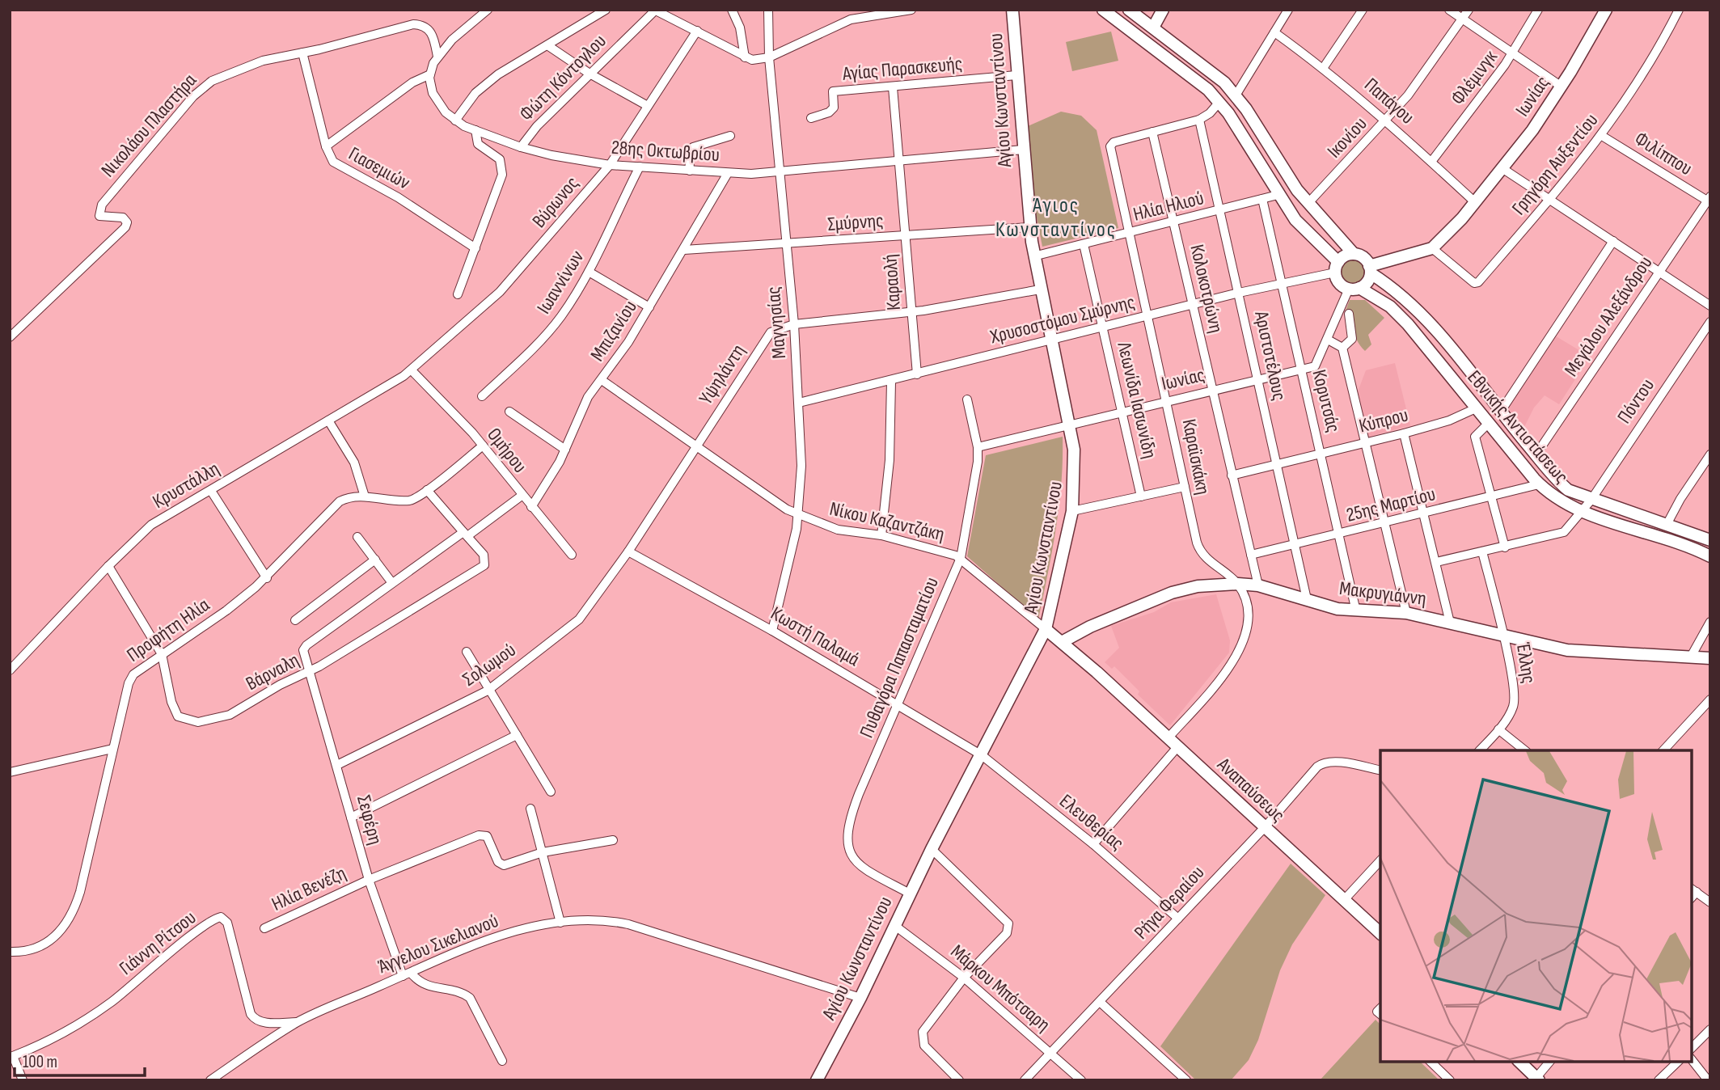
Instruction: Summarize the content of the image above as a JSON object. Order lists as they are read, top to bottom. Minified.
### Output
{"streets":{"main road":["Ιωνίας","Αγίου Κωνσταντίνου","Εθνικής Αντιστάσεως","Μακρυγιάννη","Αναπαύσεως"],"street":["Αγίας Παρασκευής","Φώτη Κόντογλου","Φλέμινγκ","Παπάγου","Νικολάου Πλαστήρα","Ικονίου","28ης Οκτωβρίου","Φιλίππου","Γρηγόρη Αυξεντίου","Γιασεμιών","Βύρωνος","Ηλία Ηλιού","Σμύρνης","Ιωαννίνων","Καραολή","Κολοκοτρώνη","Μεγάλου Αλεξάνδρου","Χρυσοστόμου Σμύρνης","Μαγνησίας","Μπιζανίου","Αριστοτέλους","Υψηλάντη","Λεωνίδα Ιασωνίδη","Κορυτσάς","Πόντου","Κύπρου","Ομήρου","Καραϊσκάκη","Κρυστάλλη","25ης Μαρτίου","Νίκου Καζαντζάκη","Προφήτη Ηλία","Κωστή Παλαμά","Πυθαγόρα Παπασταματίου","Έλλης","Σολωμού","Βάρναλη","Σεφέρη","Ελευθερίας","Ηλία Βενέζη","Ρήγα Φεραίου","Γιάννη Ρίτσου","Άγγελου Σικελιανού","Μάρκου Μπότσαρη"]},"crossings":[["Αγίας Παρασκευής","Αγίου Κωνσταντίνου"],["Αγίας Παρασκευής","Καραολή"],["Φώτη Κόντογλου","28ης Οκτωβρίου"],["Φλέμινγκ","Παπάγου"],["Ιωνίας","Αγίου Κωνσταντίνου"],["Ιωνίας","Παπάγου"],["Ιωνίας","Γρηγόρη Αυξεντίου"],["Ιωνίας","Κολοκοτρώνη"],["Ιωνίας","Χρυσοστόμου Σμύρνης"],["Ιωνίας","Αριστοτέλους"],["Ιωνίας","Λεωνίδα Ιασωνίδη"],["Ιωνίας","Κορυτσάς"],["Ιωνίας","Εθνικής Αντιστάσεως"],["Ιωνίας","Καραϊσκάκη"],["Ιωνίας","Πυθαγόρα Παπασταματίου"],["Αγίου Κωνσταντίνου","28ης Οκτωβρίου"],["Αγίου Κωνσταντίνου","Ηλία Ηλιού"],["Αγίου Κωνσταντίνου","Σμύρνης"],["Αγίου Κωνσταντίνου","Χρυσοστόμου Σμύρνης"],["Αγίου Κωνσταντίνου","Υψηλάντη"],["Αγίου Κωνσταντίνου","Νίκου Καζαντζάκη"],["Αγίου Κωνσταντίνου","Κωστή Παλαμά"],["Αγίου Κωνσταντίνου","Πυθαγόρα Παπασταματίου"],["Αγίου Κωνσταντίνου","Αναπαύσεως"],["Αγίου Κωνσταντίνου","Ελευθερίας"],["Αγίου Κωνσταντίνου","Άγγελου Σικελιανού"],["Αγίου Κωνσταντίνου","Μάρκου Μπότσαρη"],["Παπάγου","Ικονίου"],["Νικολάου Πλαστήρα","Γιασεμιών"],["28ης Οκτωβρίου","Βύρωνος"],["28ης Οκτωβρίου","Ιωαννίνων"],["28ης Οκτωβρίου","Καραολή"],["28ης Οκτωβρίου","Μαγνησίας"],["28ης Οκτωβρίου","Μπιζανίου"],["Φιλίππου","Γρηγόρη Αυξεντίου"],["Φιλίππου","Μεγάλου Αλεξάνδρου"],["Βύρωνος","Ομήρου"],["Βύρωνος","Κρυστάλλη"],["Ηλία Ηλιού","Κολοκοτρώνη"],["Ηλία Ηλιού","Αριστοτέλους"],["Ηλία Ηλιού","Λεωνίδα Ιασωνίδη"],["Ηλία Ηλιού","Κορυτσάς"],["Ηλία Ηλιού","Καραϊσκάκη"],["Σμύρνης","Καραολή"],["Σμύρνης","Μαγνησίας"],["Σμύρνης","Μπιζανίου"],["Καραολή","Χρυσοστόμου Σμύρνης"],["Καραολή","Υψηλάντη"],["Κολοκοτρώνη","Χρυσοστόμου Σμύρνης"],["Κολοκοτρώνη","Κύπρου"],["Κολοκοτρώνη","Καραϊσκάκη"],["Κολοκοτρώνη","25ης Μαρτίου"],["Κολοκοτρώνη","Μακρυγιάννη"],["Μεγάλου Αλεξάνδρου","Εθνικής Αντιστάσεως"],["Χρυσοστόμου Σμύρνης","Μαγνησίας"],["Χρυσοστόμου Σμύρνης","Αριστοτέλους"],["Χρυσοστόμου Σμύρνης","Λεωνίδα Ιασωνίδη"],["Χρυσοστόμου Σμύρνης","Κορυτσάς"],["Χρυσοστόμου Σμύρνης","Εθνικής Αντιστάσεως"],["Χρυσοστόμου Σμύρνης","Καραϊσκάκη"],["Μαγνησίας","Υψηλάντη"],["Μαγνησίας","Νίκου Καζαντζάκη"],["Μαγνησίας","Κωστή Παλαμά"],["Μπιζανίου","Ομήρου"],["Μπιζανίου","Νίκου Καζαντζάκη"],["Αριστοτέλους","Κύπρου"],["Αριστοτέλους","25ης Μαρτίου"],["Αριστοτέλους","Μακρυγιάννη"],["Υψηλάντη","Νίκου Καζαντζάκη"],["Υψηλάντη","Κωστή Παλαμά"],["Υψηλάντη","Σολωμού"],["Κορυτσάς","Κύπρου"],["Κορυτσάς","25ης Μαρτίου"],["Κορυτσάς","Μακρυγιάννη"],["Πόντου","Εθνικής Αντιστάσεως"],["Πόντου","Έλλης"],["Κύπρου","Εθνικής Αντιστάσεως"],["Εθνικής Αντιστάσεως","25ης Μαρτίου"],["Ομήρου","Κρυστάλλη"],["Ομήρου","Προφήτη Ηλία"],["Καραϊσκάκη","Μακρυγιάννη"],["Κρυστάλλη","Βάρναλη"],["Νίκου Καζαντζάκη","Πυθαγόρα Παπασταματίου"],["Νίκου Καζαντζάκη","Αναπαύσεως"],["Μακρυγιάννη","Έλλης"],["Μακρυγιάννη","Αναπαύσεως"],["Προφήτη Ηλία","Βάρναλη"],["Κωστή Παλαμά","Πυθαγόρα Παπασταματίου"],["Κωστή Παλαμά","Σολωμού"],["Κωστή Παλαμά","Ελευθερίας"],["Σολωμού","Σεφέρη"],["Βάρναλη","Σεφέρη"],["Αναπαύσεως","Ρήγα Φεραίου"],["Σεφέρη","Ηλία Βενέζη"],["Σεφέρη","Άγγελου Σικελιανού"],["Ελευθερίας","Ρήγα Φεραίου"],["Ρήγα Φεραίου","Μάρκου Μπότσαρη"],["Γιάννη Ρίτσου","Άγγελου Σικελιανού"]],"districts":["Άγιος Κωνσταντίνος"],"scale_bar":"100 m"}
